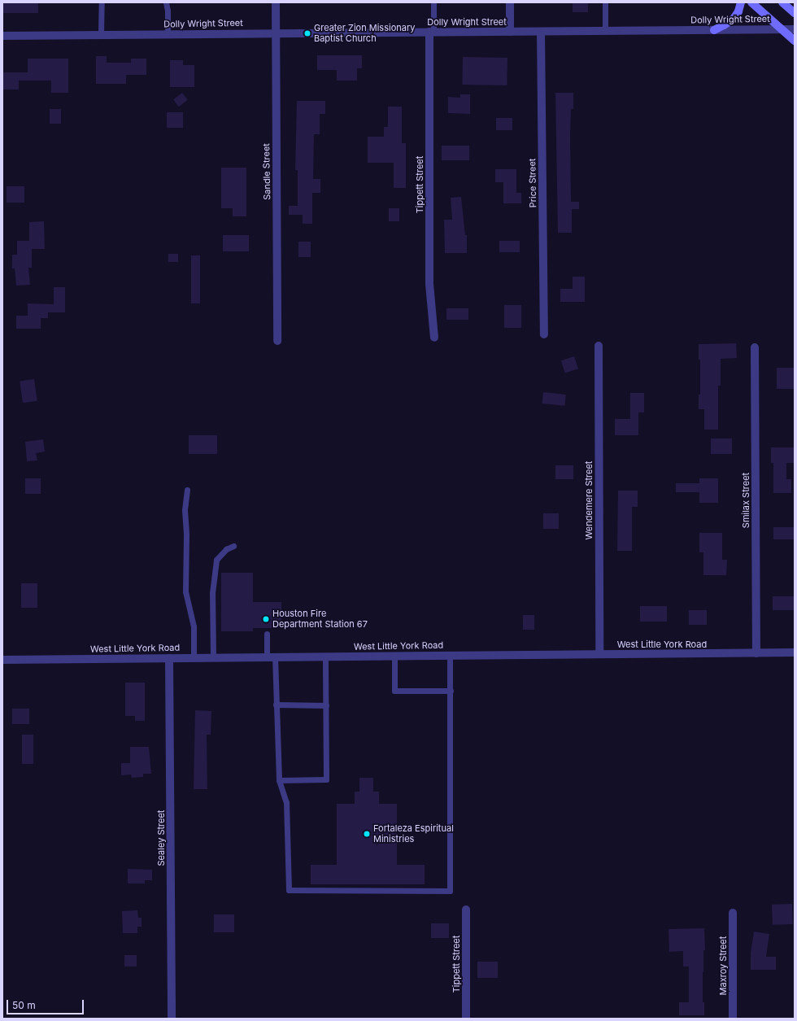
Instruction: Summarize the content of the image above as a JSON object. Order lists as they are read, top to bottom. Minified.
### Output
{"streets":{"street":["Dolly Wright Street","Sandle Street","Price Street","Tippett Street","Wendemere Street","Smilax Street","West Little York Road","Sealey Street","Maxroy Street"]},"crossings":[["Dolly Wright Street","Sandle Street"],["Dolly Wright Street","Price Street"],["Dolly Wright Street","Tippett Street"],["Wendemere Street","West Little York Road"],["Smilax Street","West Little York Road"],["West Little York Road","Sealey Street"]],"places":["Greater Zion Missionary Baptist Church","Houston Fire Department Station 67","Fortaleza Espiritual Ministries"],"scale_bar":"50 m"}
